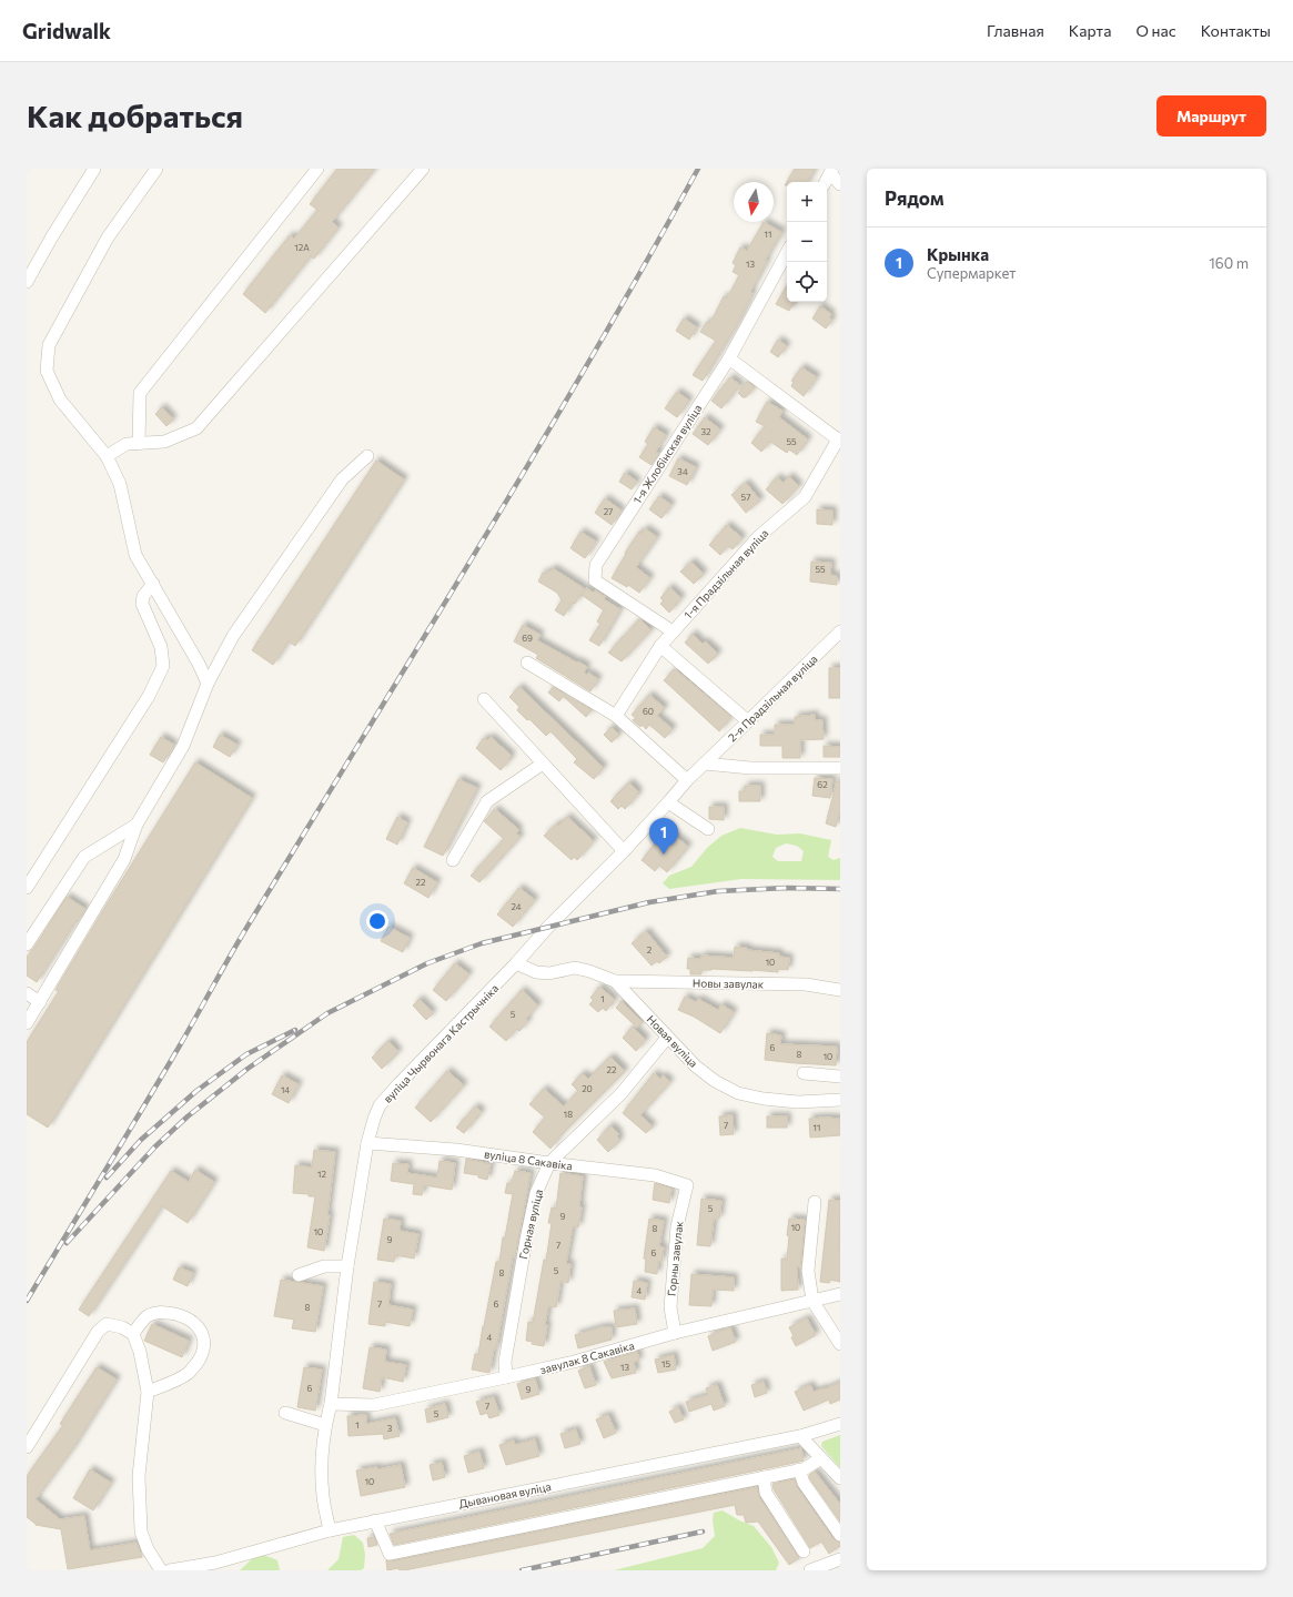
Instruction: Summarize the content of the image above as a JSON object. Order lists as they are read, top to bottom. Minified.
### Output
{"streets":{"street":["1-я Жлобінская вуліца","1-я Прадзільная вуліца","2-я Прадзільная вуліца","Новы завулак","Новая вуліца","вуліца Чырвонага Кастрычніка","вуліца 8 Сакавіка","Горная вуліца","Горны завулак","завулак 8 Сакавіка","Дывановая вуліца"]},"crossings":[["1-я Жлобінская вуліца","1-я Прадзільная вуліца"],["2-я Прадзільная вуліца","вуліца Чырвонага Кастрычніка"],["Новы завулак","Новая вуліца"],["Новая вуліца","вуліца Чырвонага Кастрычніка"],["Новая вуліца","Горная вуліца"],["вуліца Чырвонага Кастрычніка","вуліца 8 Сакавіка"],["вуліца Чырвонага Кастрычніка","завулак 8 Сакавіка"],["вуліца Чырвонага Кастрычніка","Дывановая вуліца"],["вуліца 8 Сакавіка","Горная вуліца"],["вуліца 8 Сакавіка","Горны завулак"],["Горная вуліца","завулак 8 Сакавіка"],["Горны завулак","завулак 8 Сакавіка"]],"house_numbers":["11","12А","13","32","55","34","57","27","55","69","60","62","22","24","2","10","1","5","6","8","10","22","20","14","18","7","11","12","5","9","10","8","10","9","7","6","5","8","4","7","6","8","4","15","13","6","9","7","5","1","3","10"],"north":"bottom","page":{"header":"Gridwalk","nav":["Главная","Карта","О нас","Контакты"],"buttons":"Маршрут","title":"Как добраться","heading":"Рядом","map_buttons":["+","−"],"list":[{"mark":"1","name":"Крынка","note":"Супермаркет","value":"160 m"}],"pins":"1"}}
